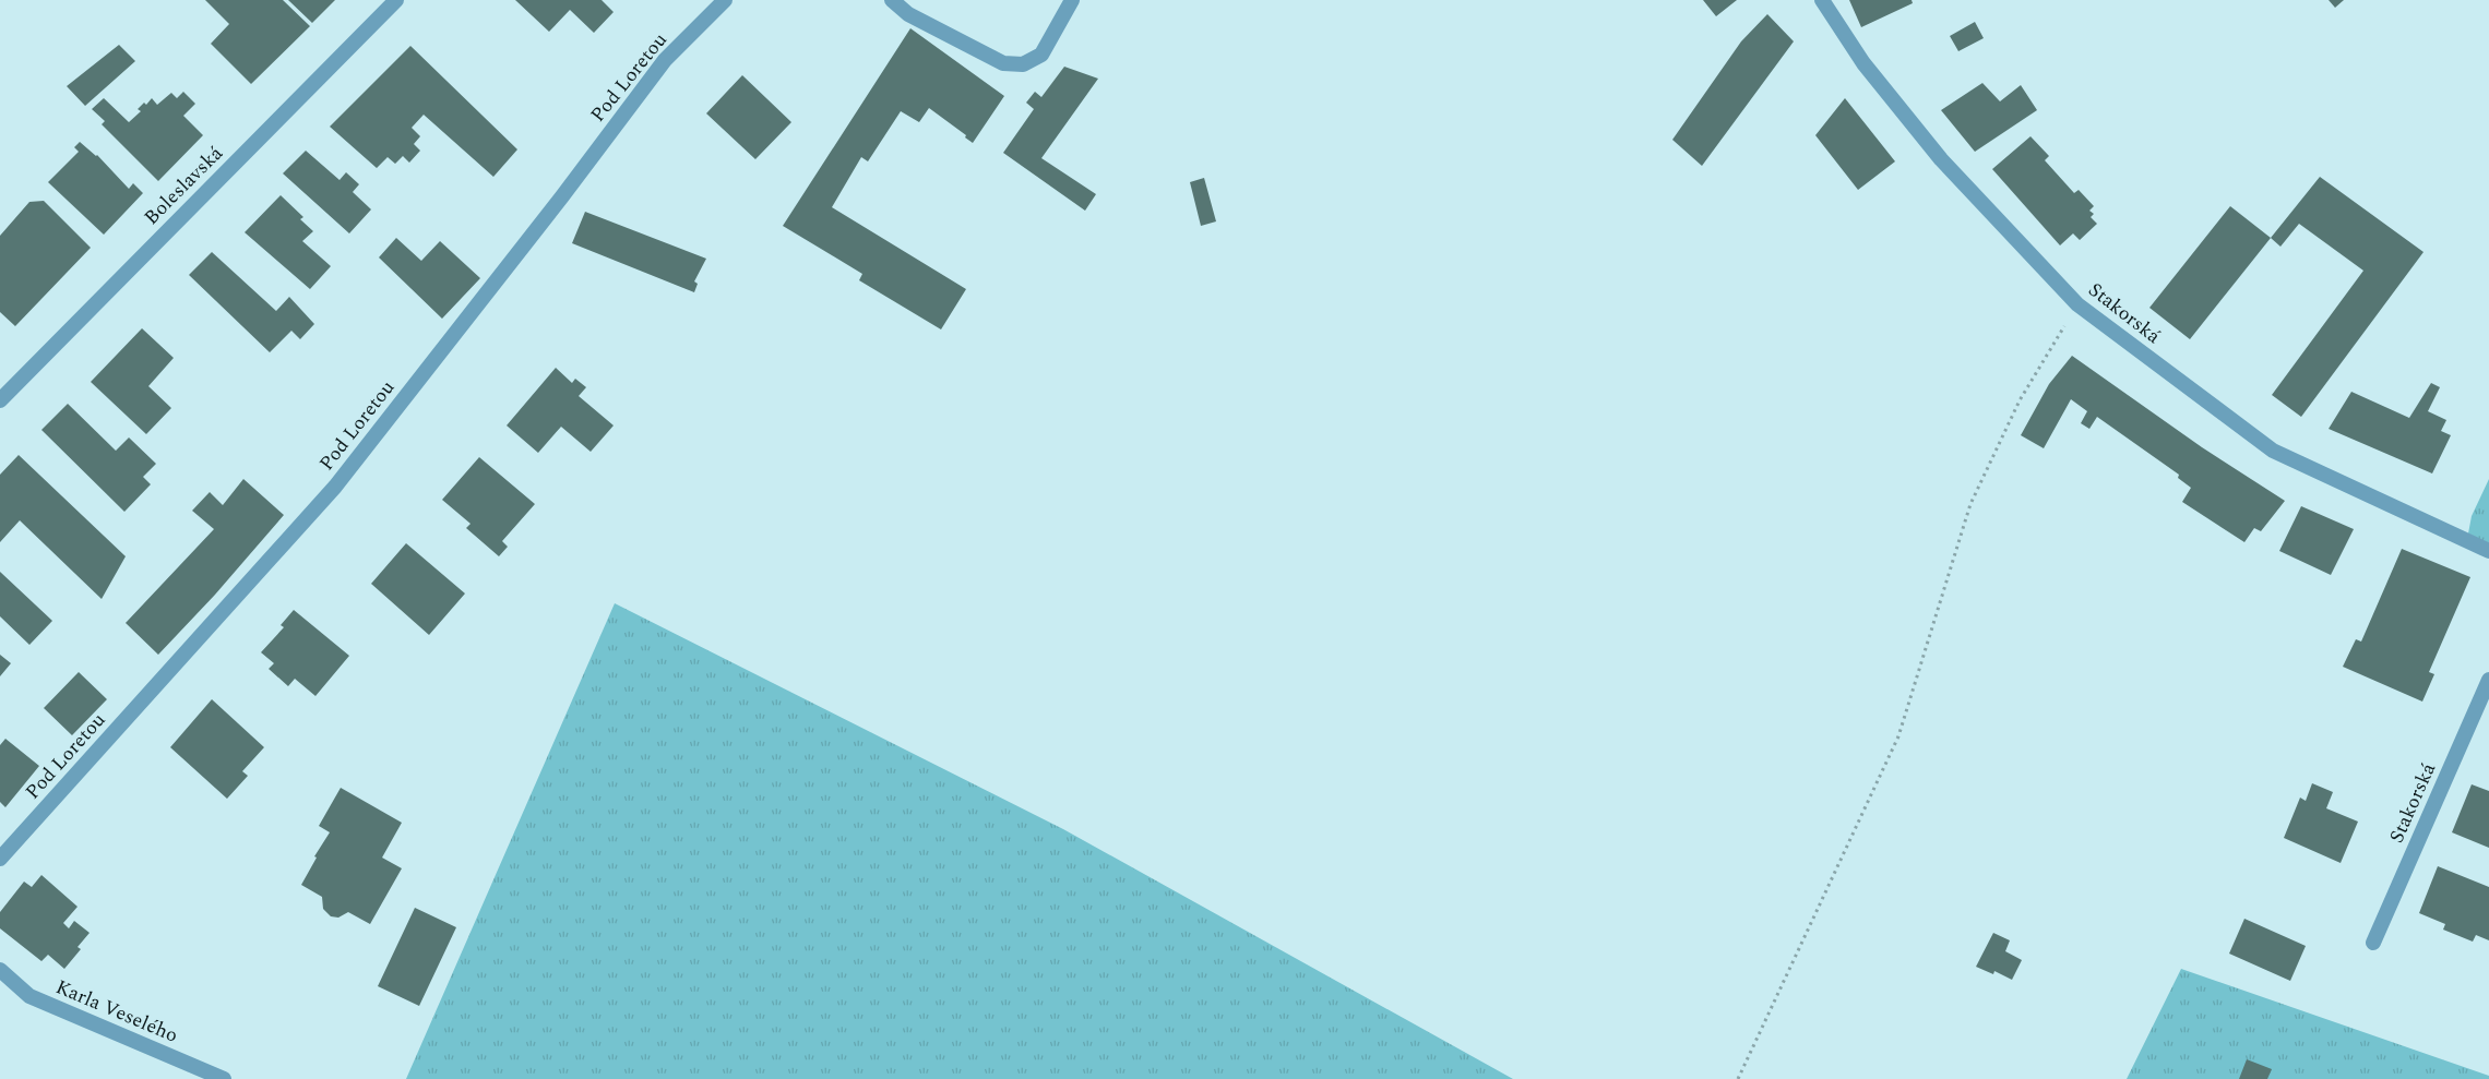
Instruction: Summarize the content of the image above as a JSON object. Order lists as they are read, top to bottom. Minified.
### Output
{"streets":{"street":["Pod Loretou","Boleslavská","Stakorská","Karla Veselého"]}}
